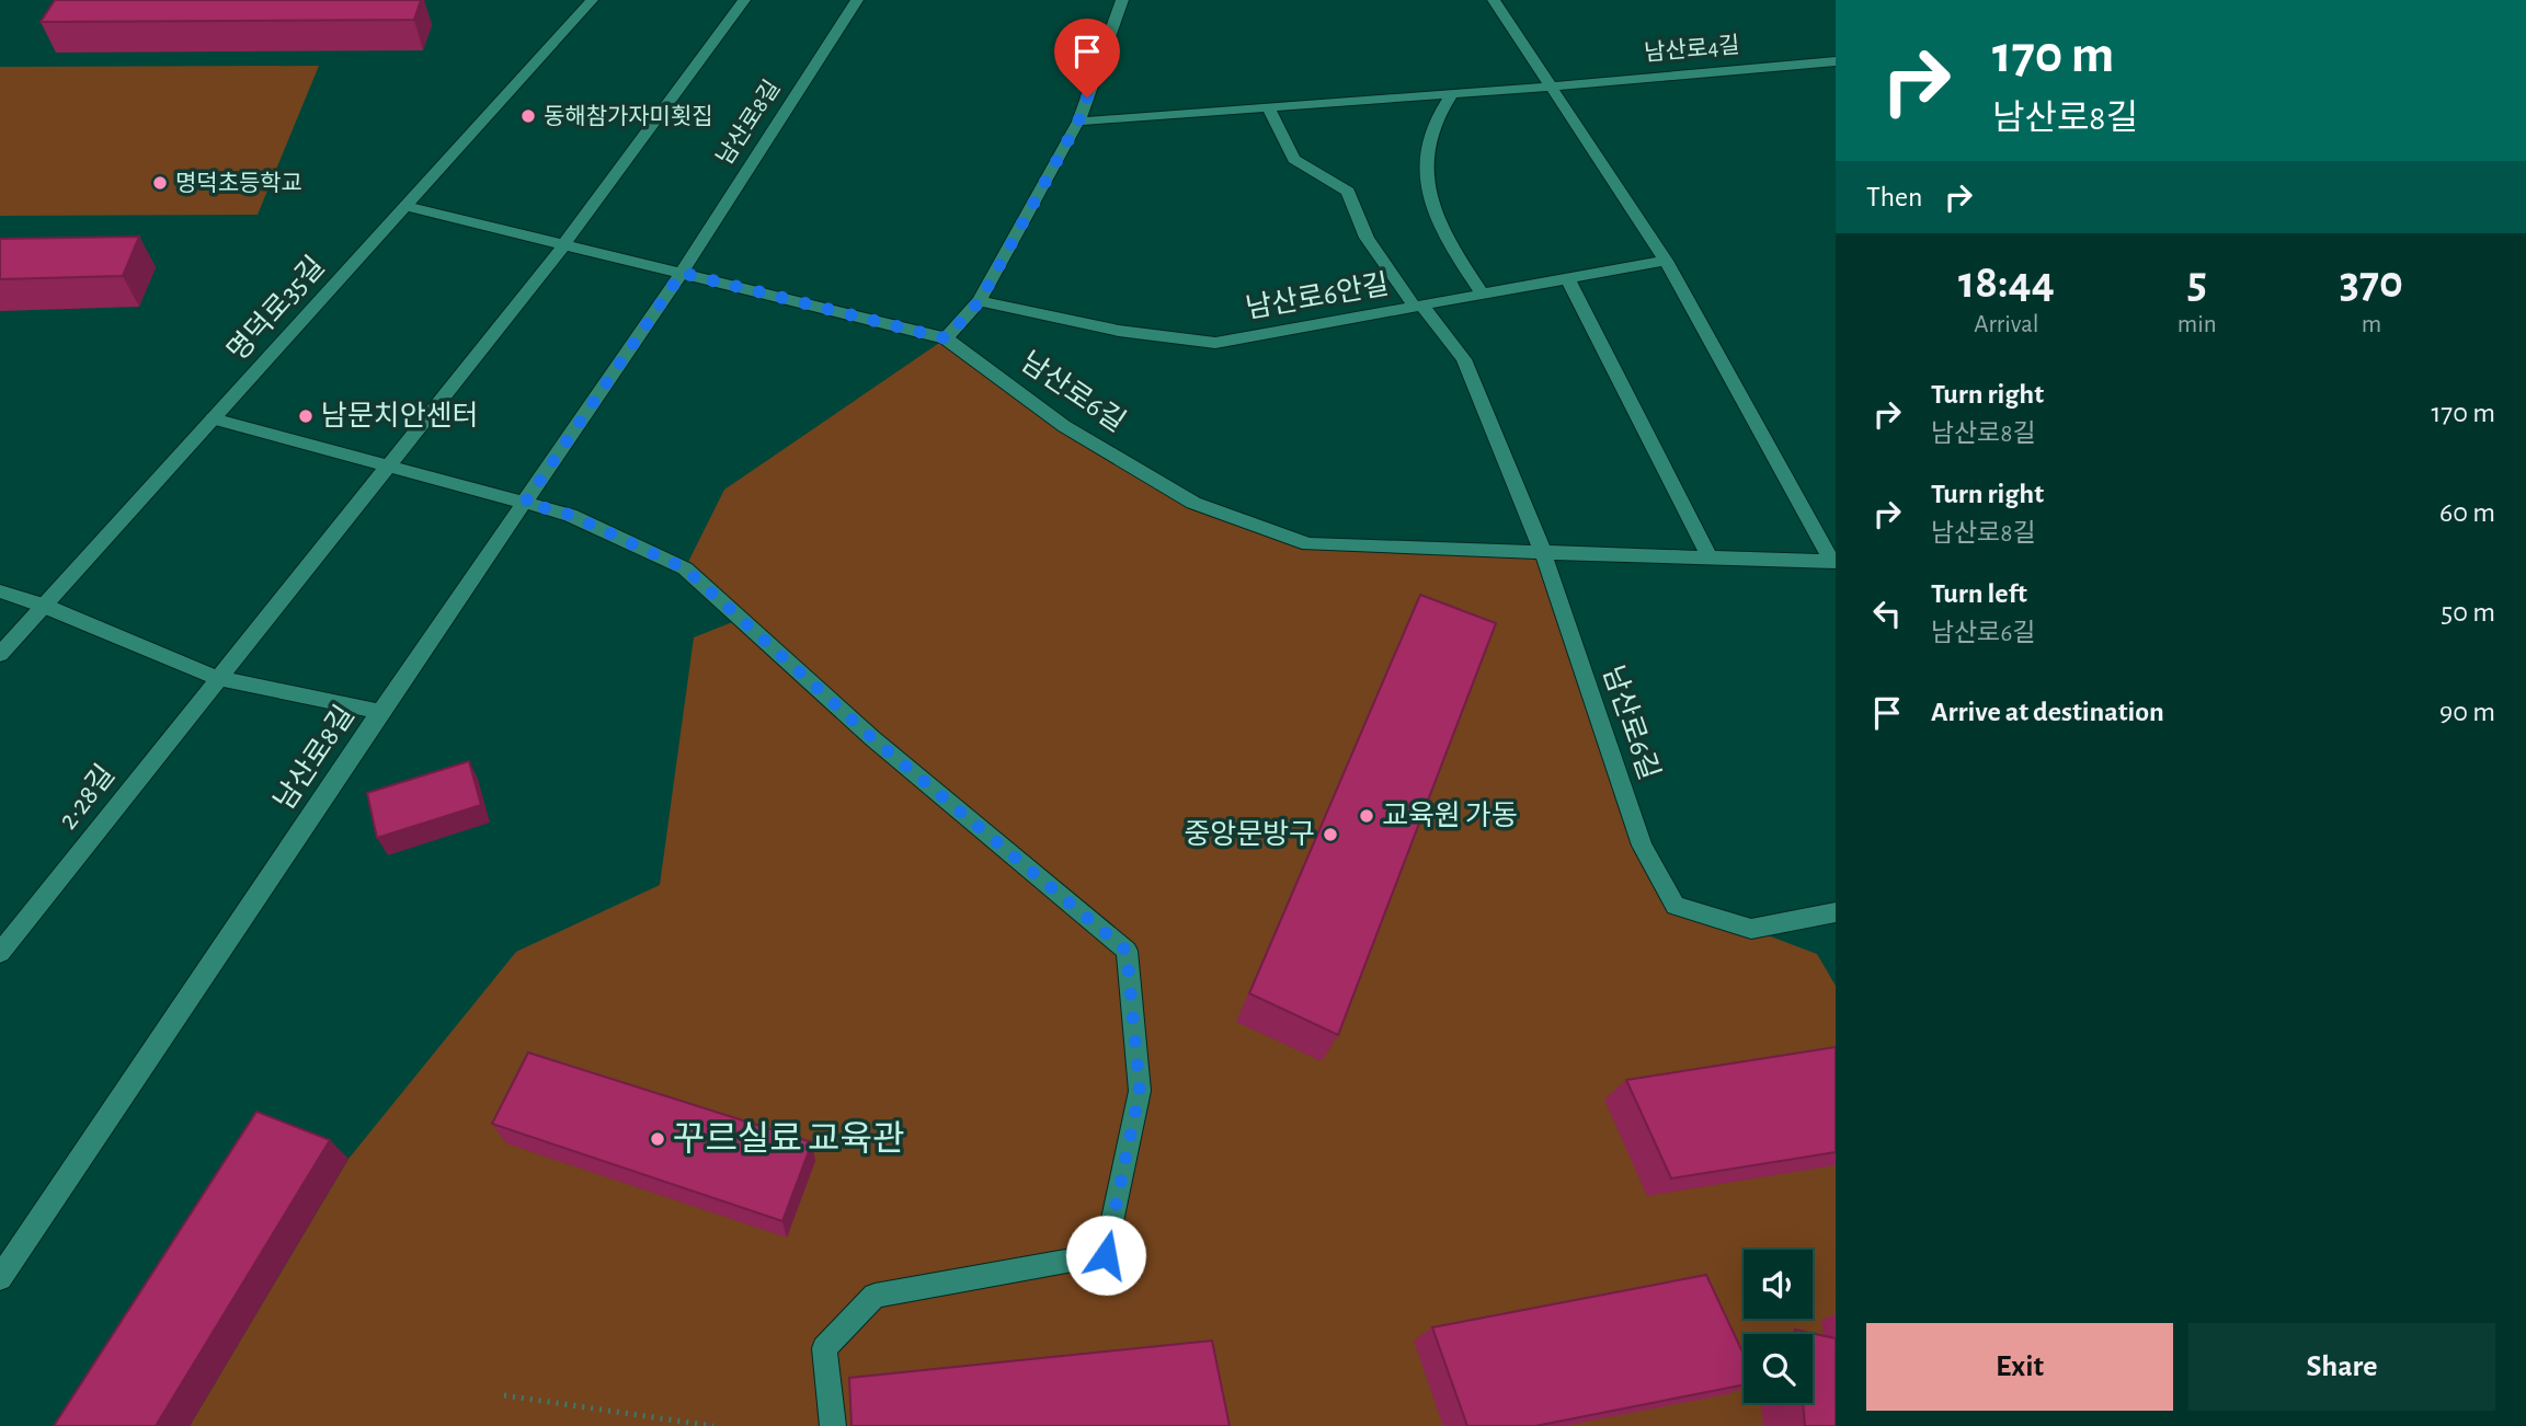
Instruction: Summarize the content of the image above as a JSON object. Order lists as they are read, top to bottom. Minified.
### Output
{"streets":{"street":["남산로4길","남산로8길","남산로6안길","명덕로35길","남산로6길","2·28길"]},"places":["동해참가자미횟집","명덕초등학교","남문치안센터","교육원 가동","중앙문방구","꾸르실료 교육관"],"page":{"turn":["170 m","남산로8길"],"then":"Then","eta":["18:44","Arrival","5","min","370","m"],"list":[{"name":"Turn right","note":"남산로8길","value":"170 m"},{"name":"Turn right","note":"남산로8길","value":"60 m"},{"name":"Turn left","note":"남산로6길","value":"50 m"},{"name":"Arrive at destination","value":"90 m"}],"buttons":["Exit","Share"]}}
